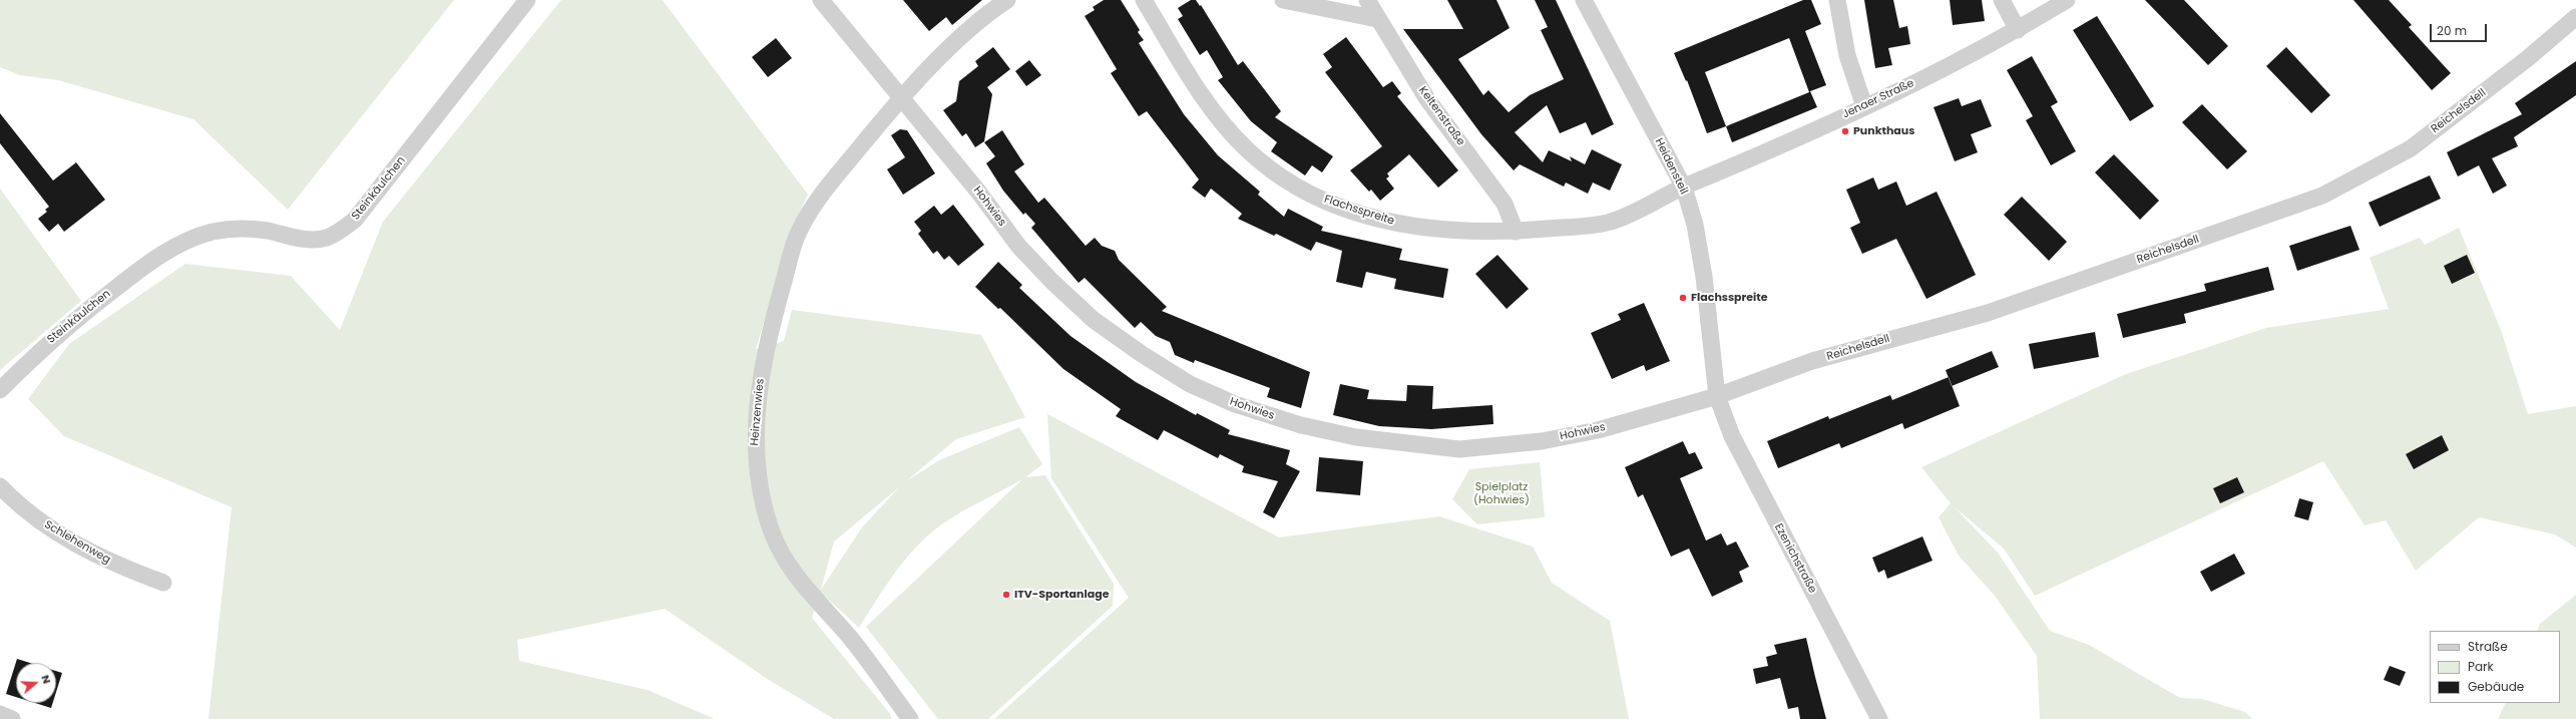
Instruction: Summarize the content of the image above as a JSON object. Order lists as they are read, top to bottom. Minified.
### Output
{"streets":{"street":["Jenaer Straße","Reichelsdell","Keltenstraße","Heidensteil","Steinkäulchen","Hohwies","Flachsspreite","Heinzenwies","Schlehenweg","Ezenichstraße"]},"crossings":[["Jenaer Straße","Heidensteil"],["Jenaer Straße","Flachsspreite"],["Reichelsdell","Heidensteil"],["Reichelsdell","Hohwies"],["Reichelsdell","Ezenichstraße"],["Keltenstraße","Flachsspreite"],["Heidensteil","Hohwies"],["Heidensteil","Flachsspreite"],["Heidensteil","Ezenichstraße"],["Hohwies","Heinzenwies"],["Hohwies","Ezenichstraße"]],"parks":["Spielplatz (Hohwies)"],"places":["Punkthaus","Flachsspreite","ITV-Sportanlage"],"legend":["Straße","Park","Gebäude"],"scale_bar":"20 m","north":"right"}
